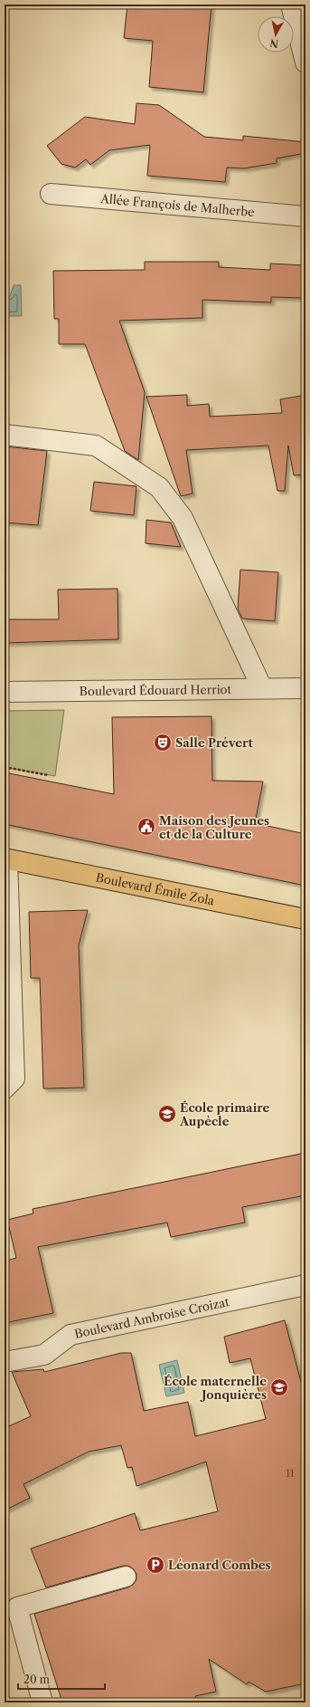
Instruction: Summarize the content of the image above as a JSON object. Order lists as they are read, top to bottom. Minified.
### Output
{"streets":{"main road":["Boulevard Émile Zola"],"street":["Allée François de Malherbe","Boulevard Édouard Herriot","Boulevard Ambroise Croizat"]},"places":{"theatre":["Salle Prévert"],"public building":["Maison des Jeunes et de la Culture"],"school or university":["École primaire Aupècle","École maternelle Jonquières"],"parking":["Léonard Combes"]},"house_numbers":["11"],"scale_bar":"20 m","north":"bottom"}
